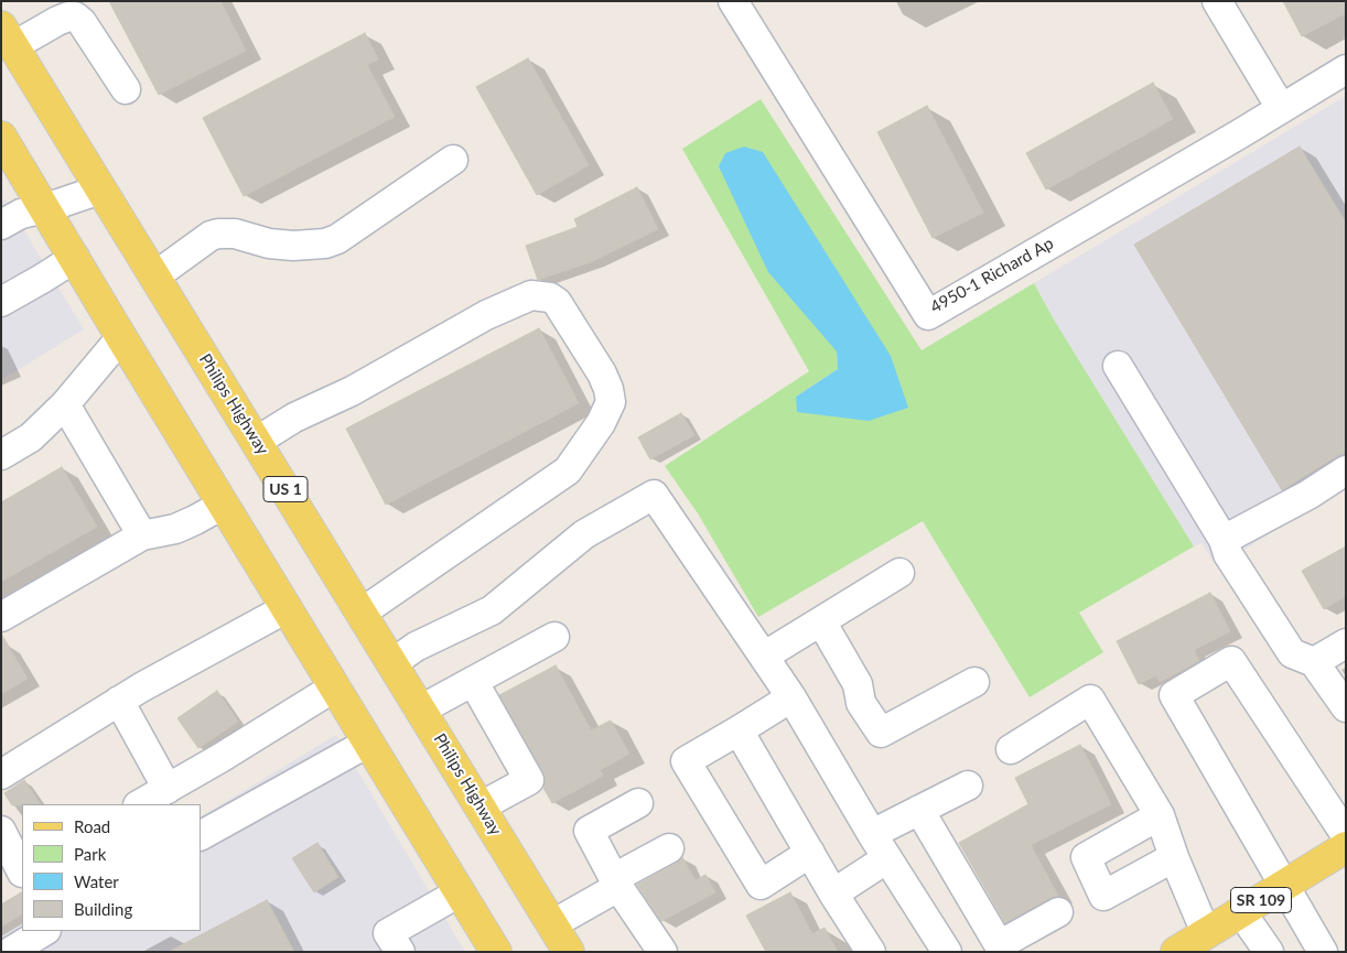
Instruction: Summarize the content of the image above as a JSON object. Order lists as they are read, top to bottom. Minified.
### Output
{"streets":{"main road":["Philips Highway","US 1","SR 109"],"street":["4950-1 Richard Ap"]},"legend":["Road","Park","Water","Building"]}
